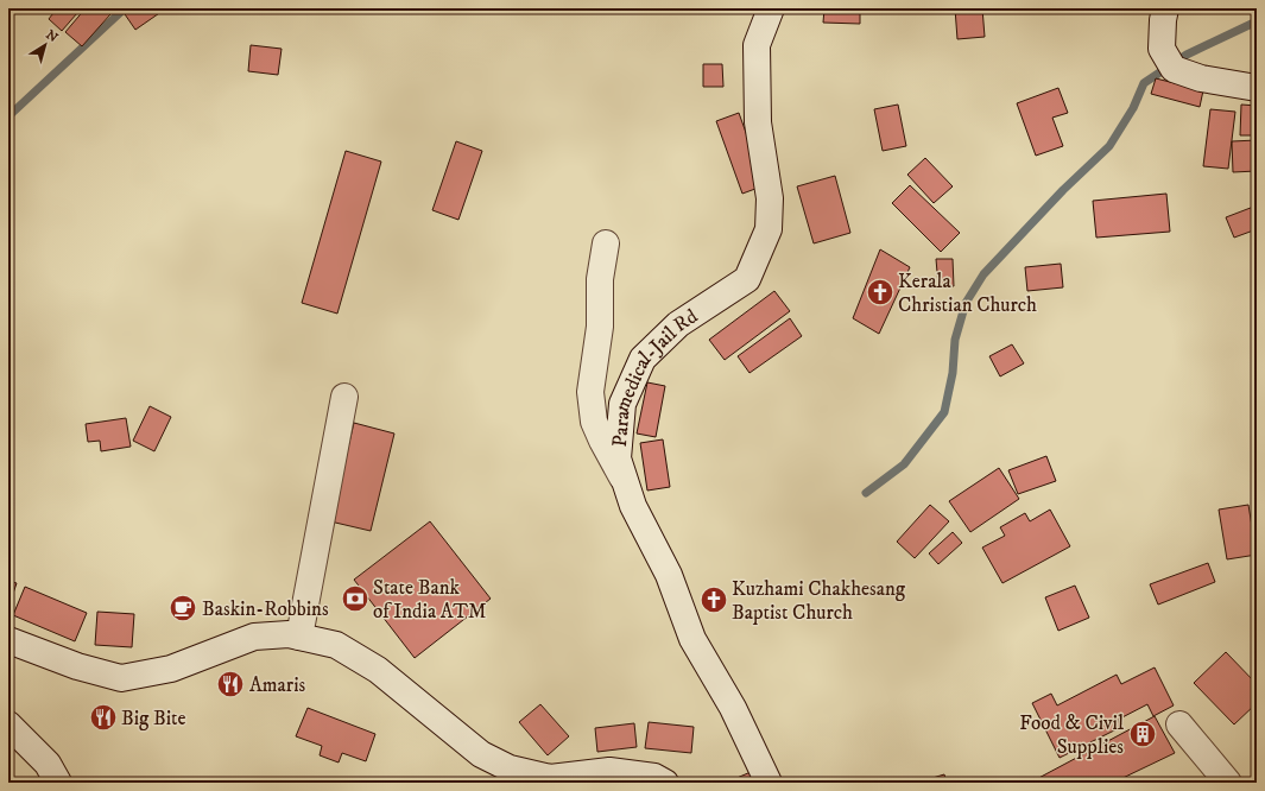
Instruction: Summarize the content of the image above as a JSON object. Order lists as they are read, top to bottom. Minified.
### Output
{"streets":{"main road":["Paramedical-Jail Rd"]},"places":{"church":["Kerala Christian Church","Kuzhami Chakhesang Baptist Church"],"bank":["State Bank of India ATM"],"cafe":["Baskin-Robbins"],"restaurant":["Amaris","Big Bite"],"building":["Food & Civil Supplies"]},"north":"top right"}
